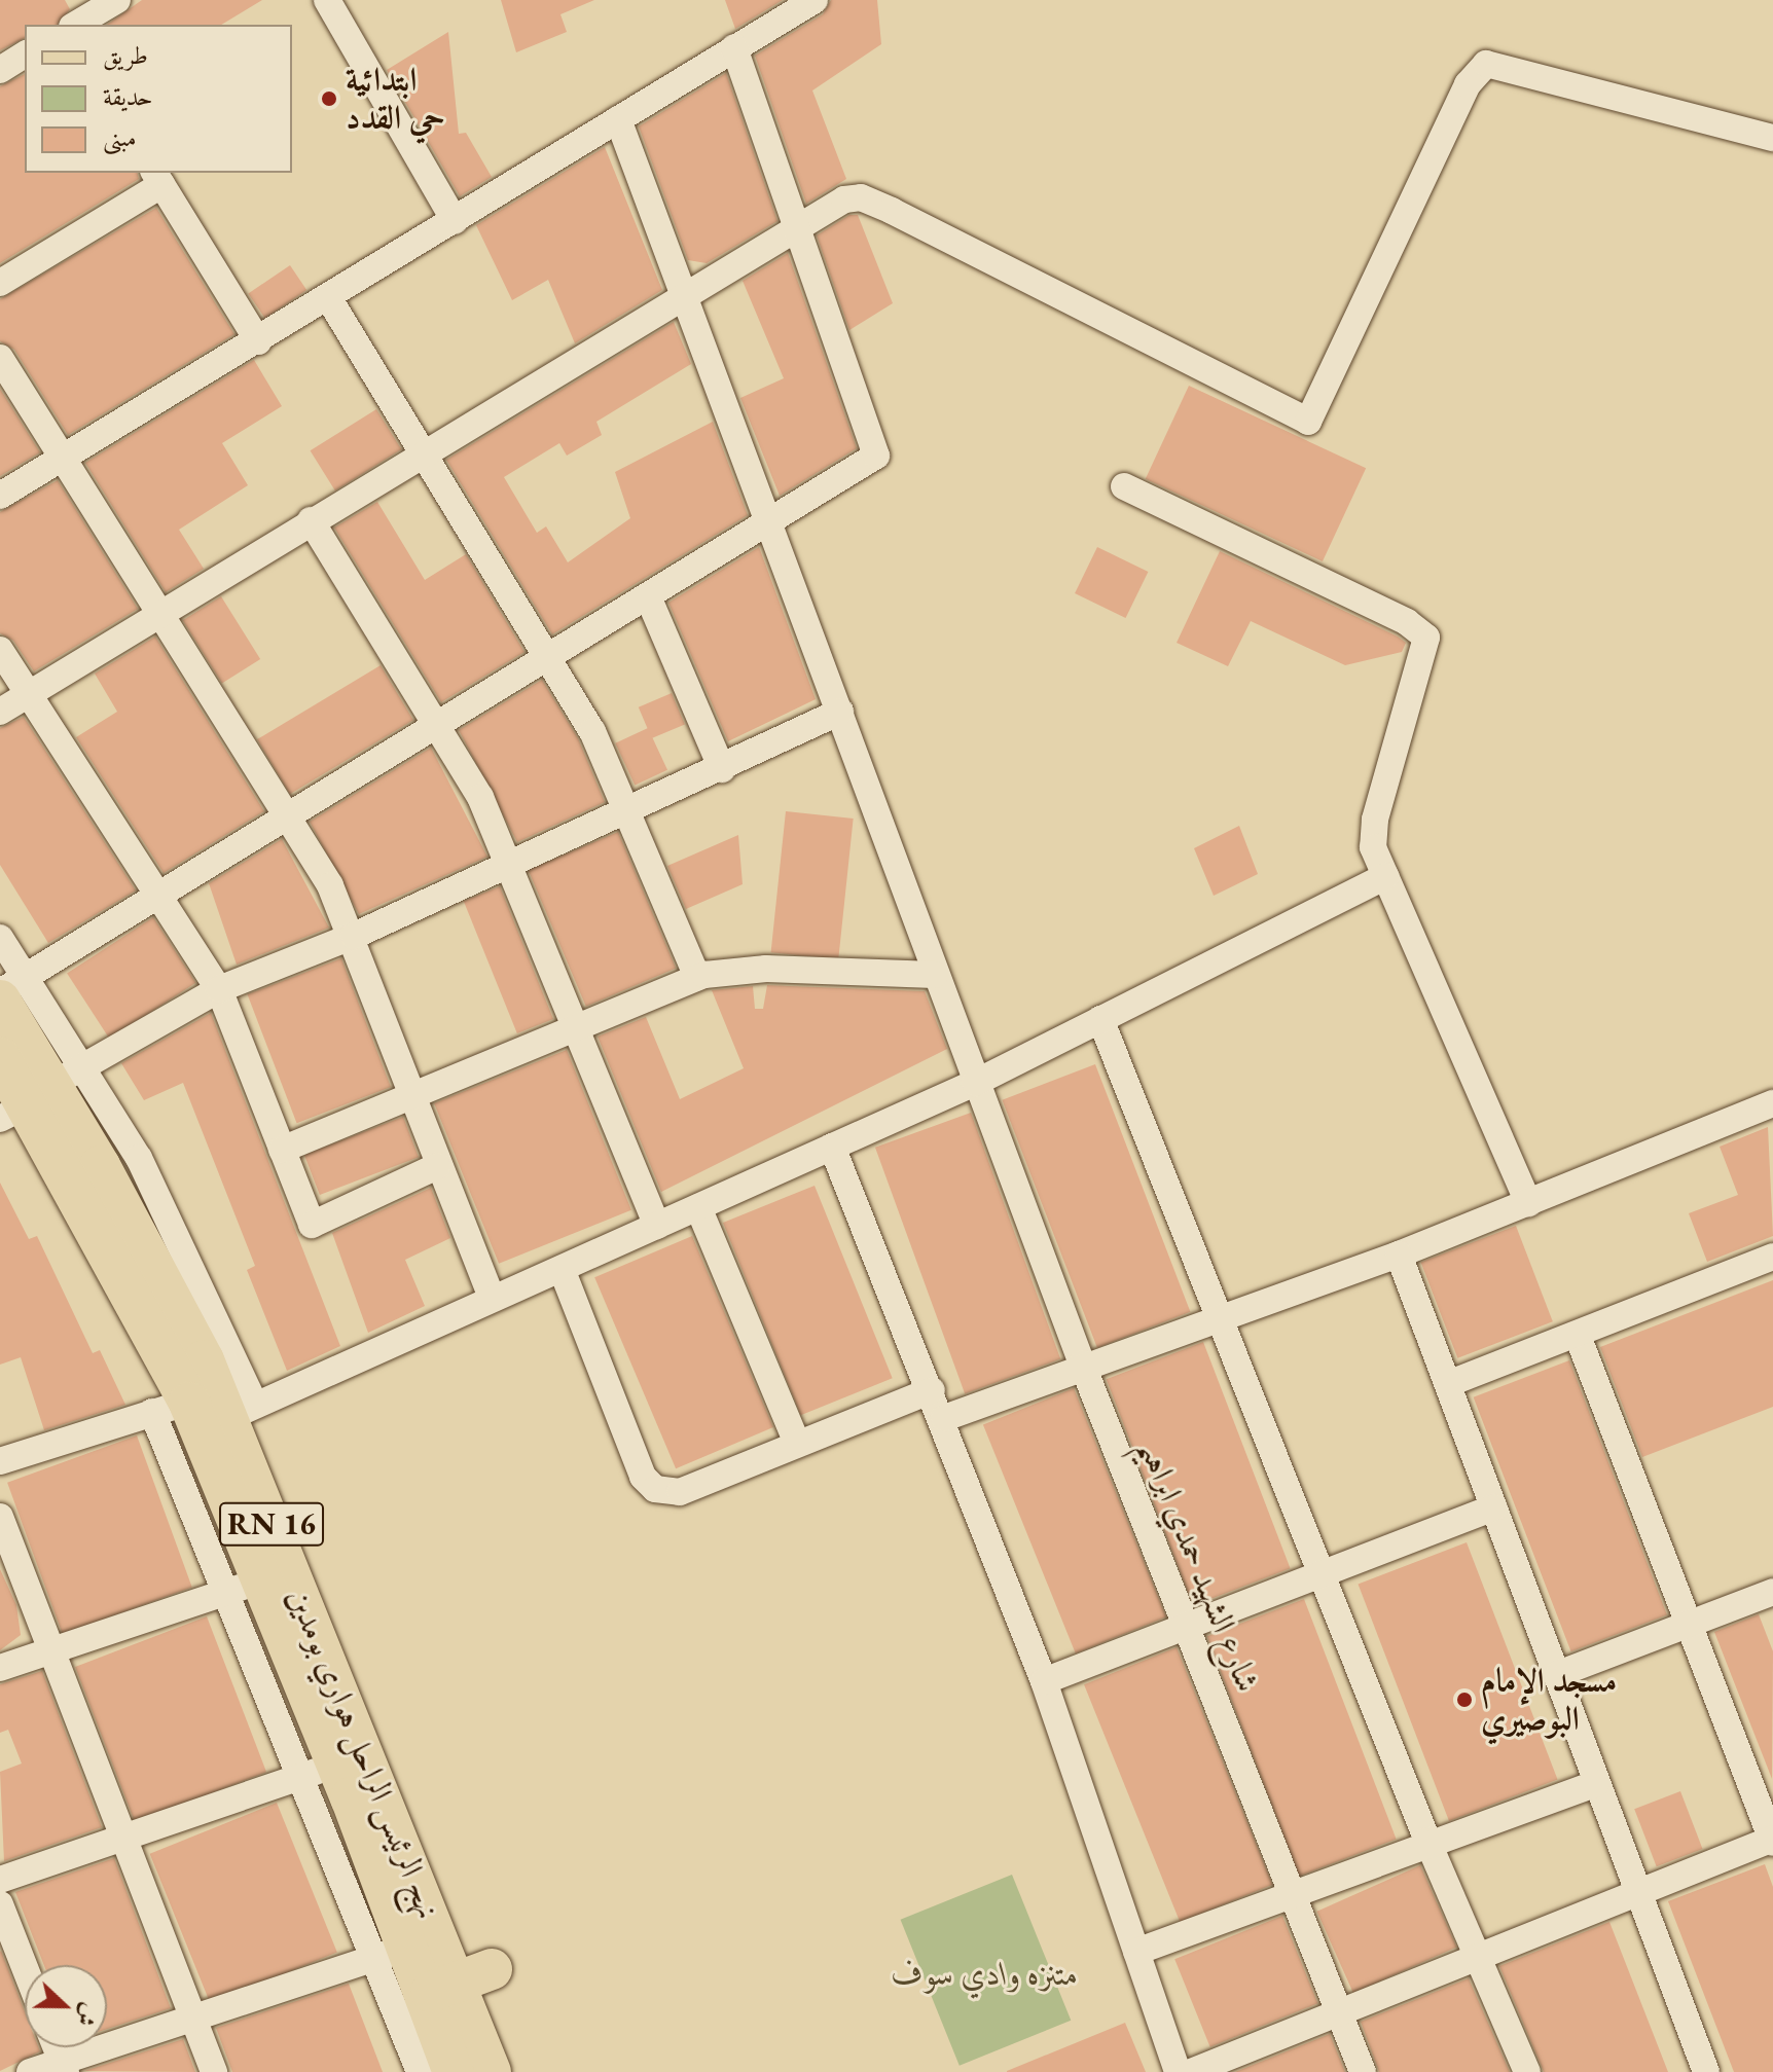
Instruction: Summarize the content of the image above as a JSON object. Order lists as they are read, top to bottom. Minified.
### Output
{"streets":{"main road":["RN 16","نهج الرئيس الراحل هواري بومدين"],"street":["شارع الشهيد حمدي ابراهيم"]},"parks":["متنزه وادي سوف"],"places":["ابتدائية حي القدد","مسجد الإمام البوصيري"],"legend":["طريق","حديقة","مبنى"],"north":"right"}
